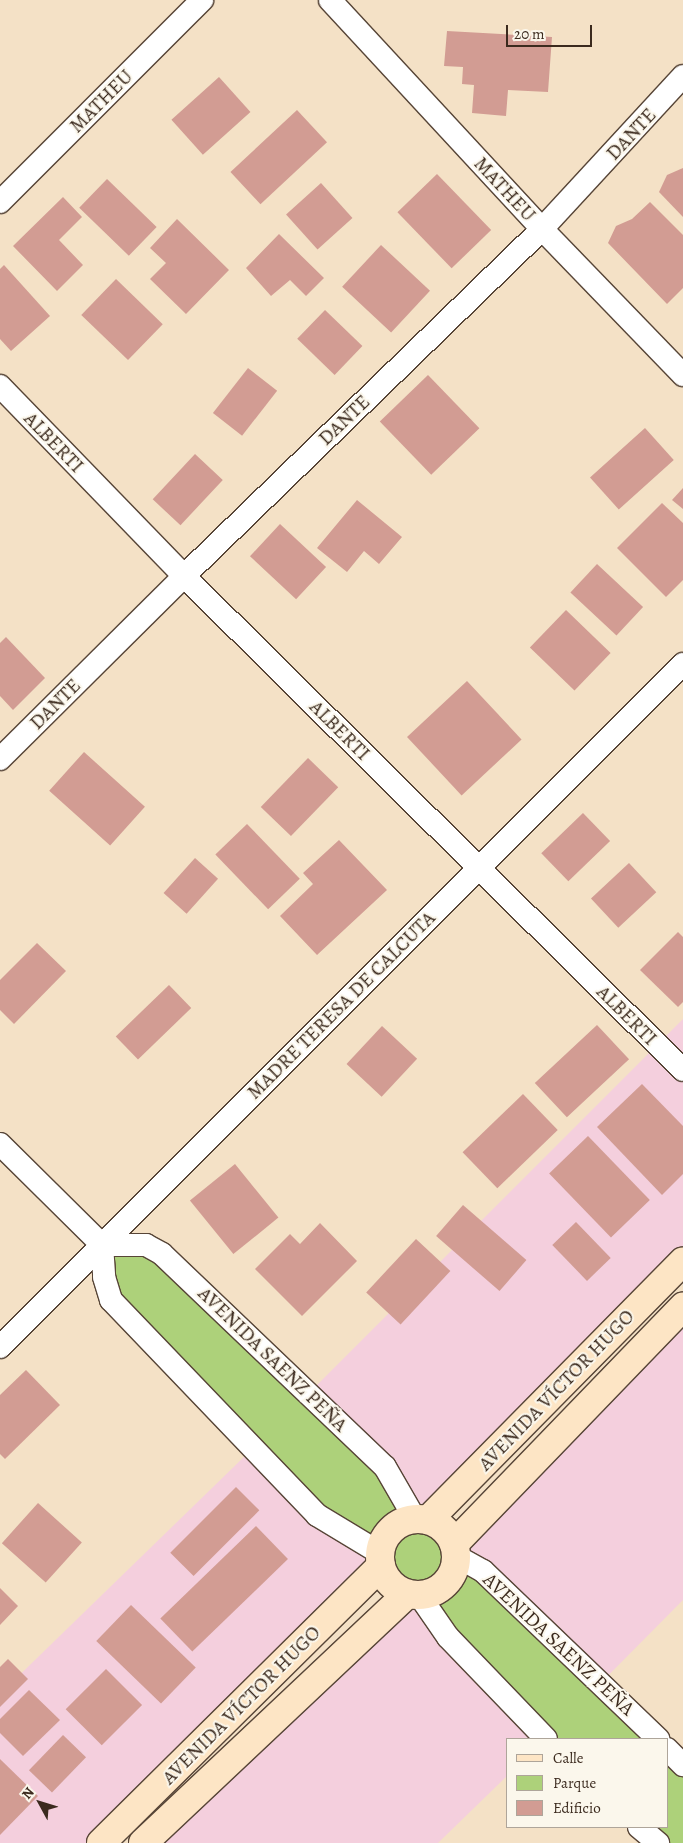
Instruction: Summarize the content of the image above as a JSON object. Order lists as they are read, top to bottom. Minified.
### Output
{"streets":{"main road":["AVENIDA VÍCTOR HUGO"],"street":["MATHEU","DANTE","ALBERTI","MADRE TERESA DE CALCUTA","AVENIDA SAENZ PEÑA"]},"crossings":[["MATHEU","DANTE"],["DANTE","ALBERTI"],["ALBERTI","MADRE TERESA DE CALCUTA"],["MADRE TERESA DE CALCUTA","AVENIDA SAENZ PEÑA"],["AVENIDA SAENZ PEÑA","AVENIDA VÍCTOR HUGO"]],"legend":["Calle","Parque","Edificio"],"scale_bar":"20 m","north":"top left"}
